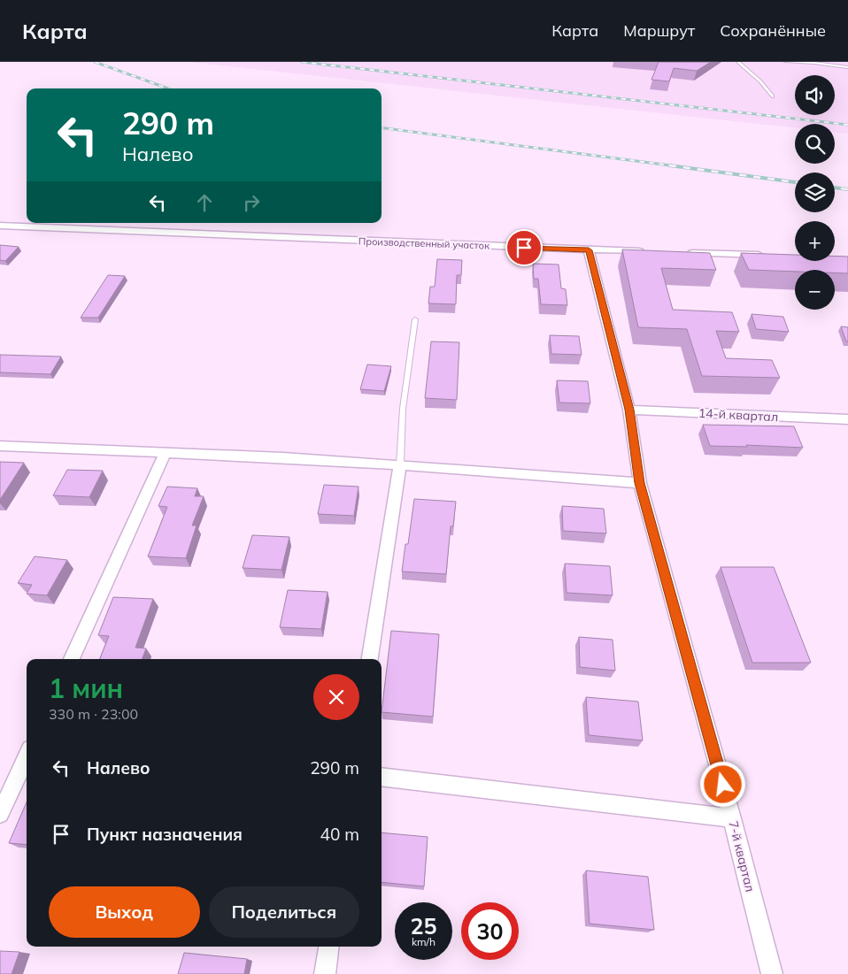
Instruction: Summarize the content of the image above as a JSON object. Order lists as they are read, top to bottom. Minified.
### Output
{"streets":{"street":["Производственный участок","14-й квартал","7-й квартал"]},"crossings":[["Производственный участок","7-й квартал"],["14-й квартал","7-й квартал"]],"page":{"header":"Карта","nav":["Карта","Маршрут","Сохранённые"],"map_buttons":["+","−"],"turn":["290 m","Налево"],"heading":["1 мин","330 m · 23:00"],"list":[{"name":"Налево","value":"290 m"},{"name":"Пункт назначения","value":"40 m"}],"buttons":["Выход","Поделиться"],"speed":"25 km/h","limit":"30"}}
